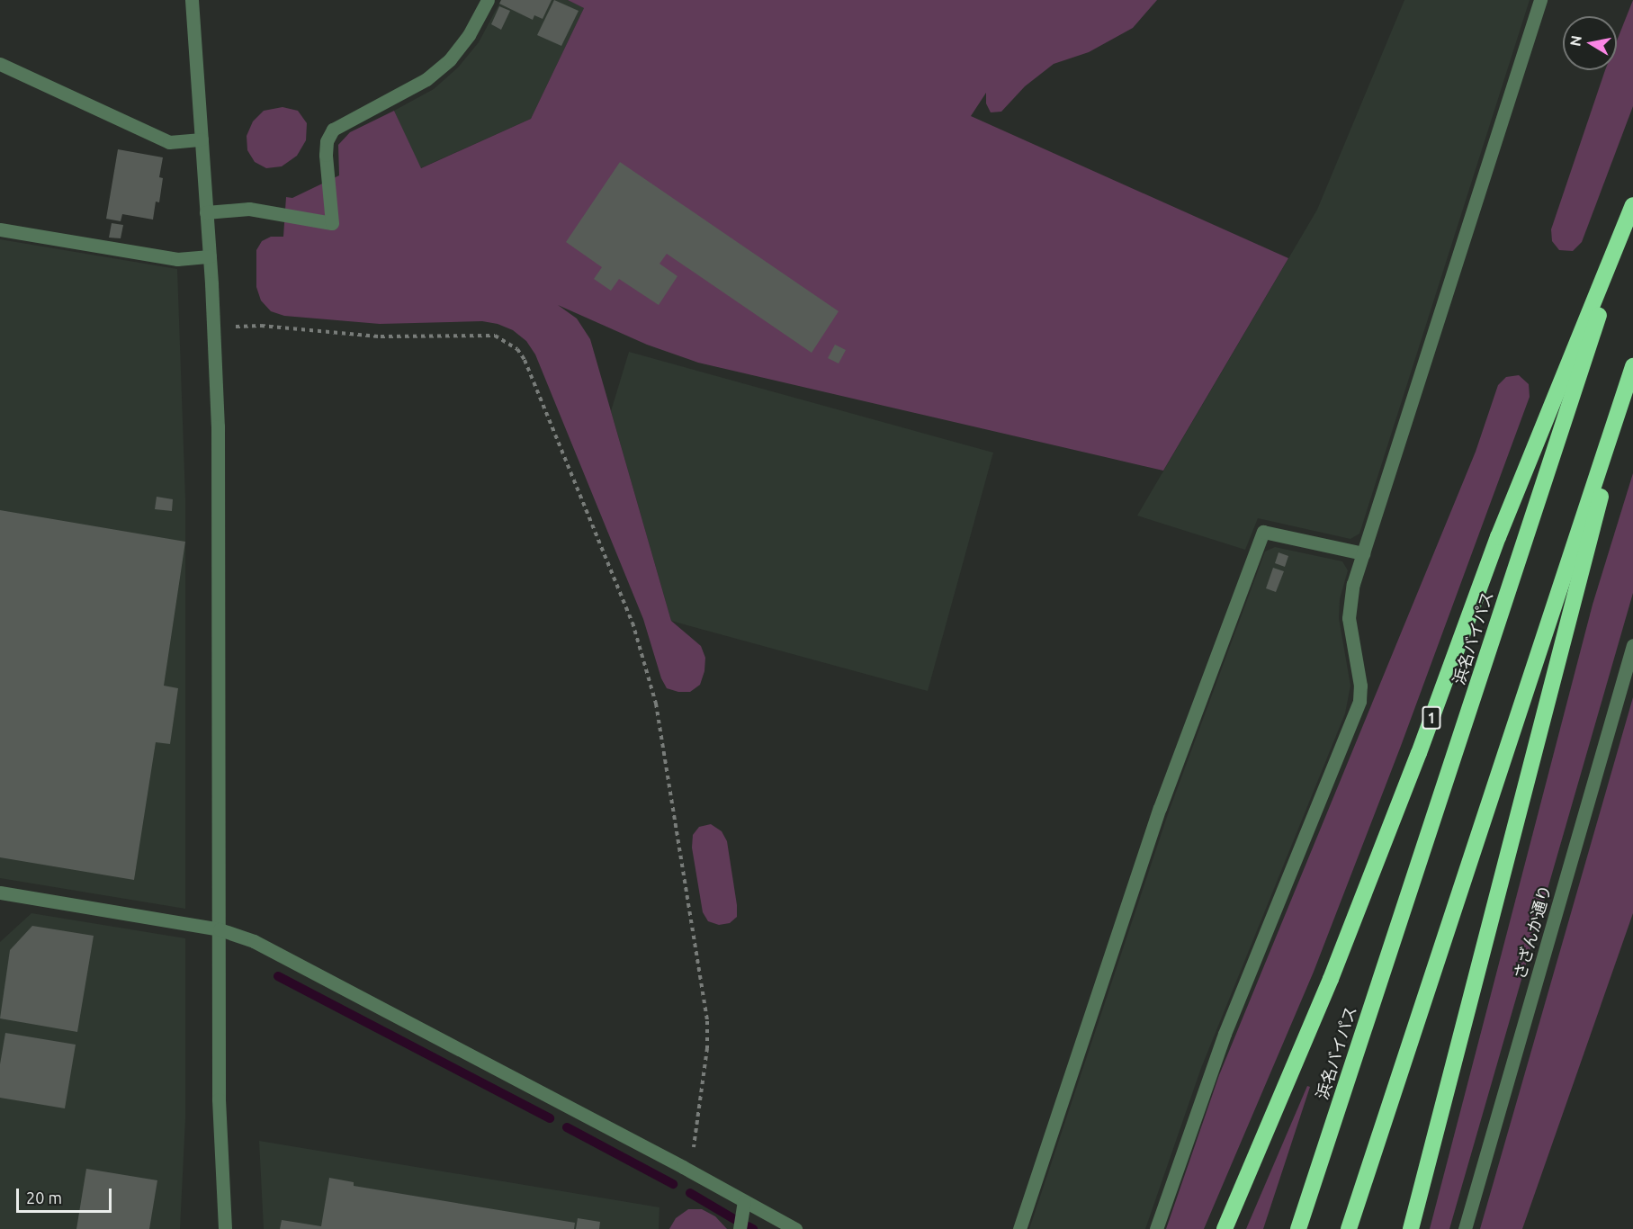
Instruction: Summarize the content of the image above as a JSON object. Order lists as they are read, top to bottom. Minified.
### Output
{"streets":{"highway":["浜名バイパス","1"],"street":["さざんか通り"]},"scale_bar":"20 m","north":"left"}
